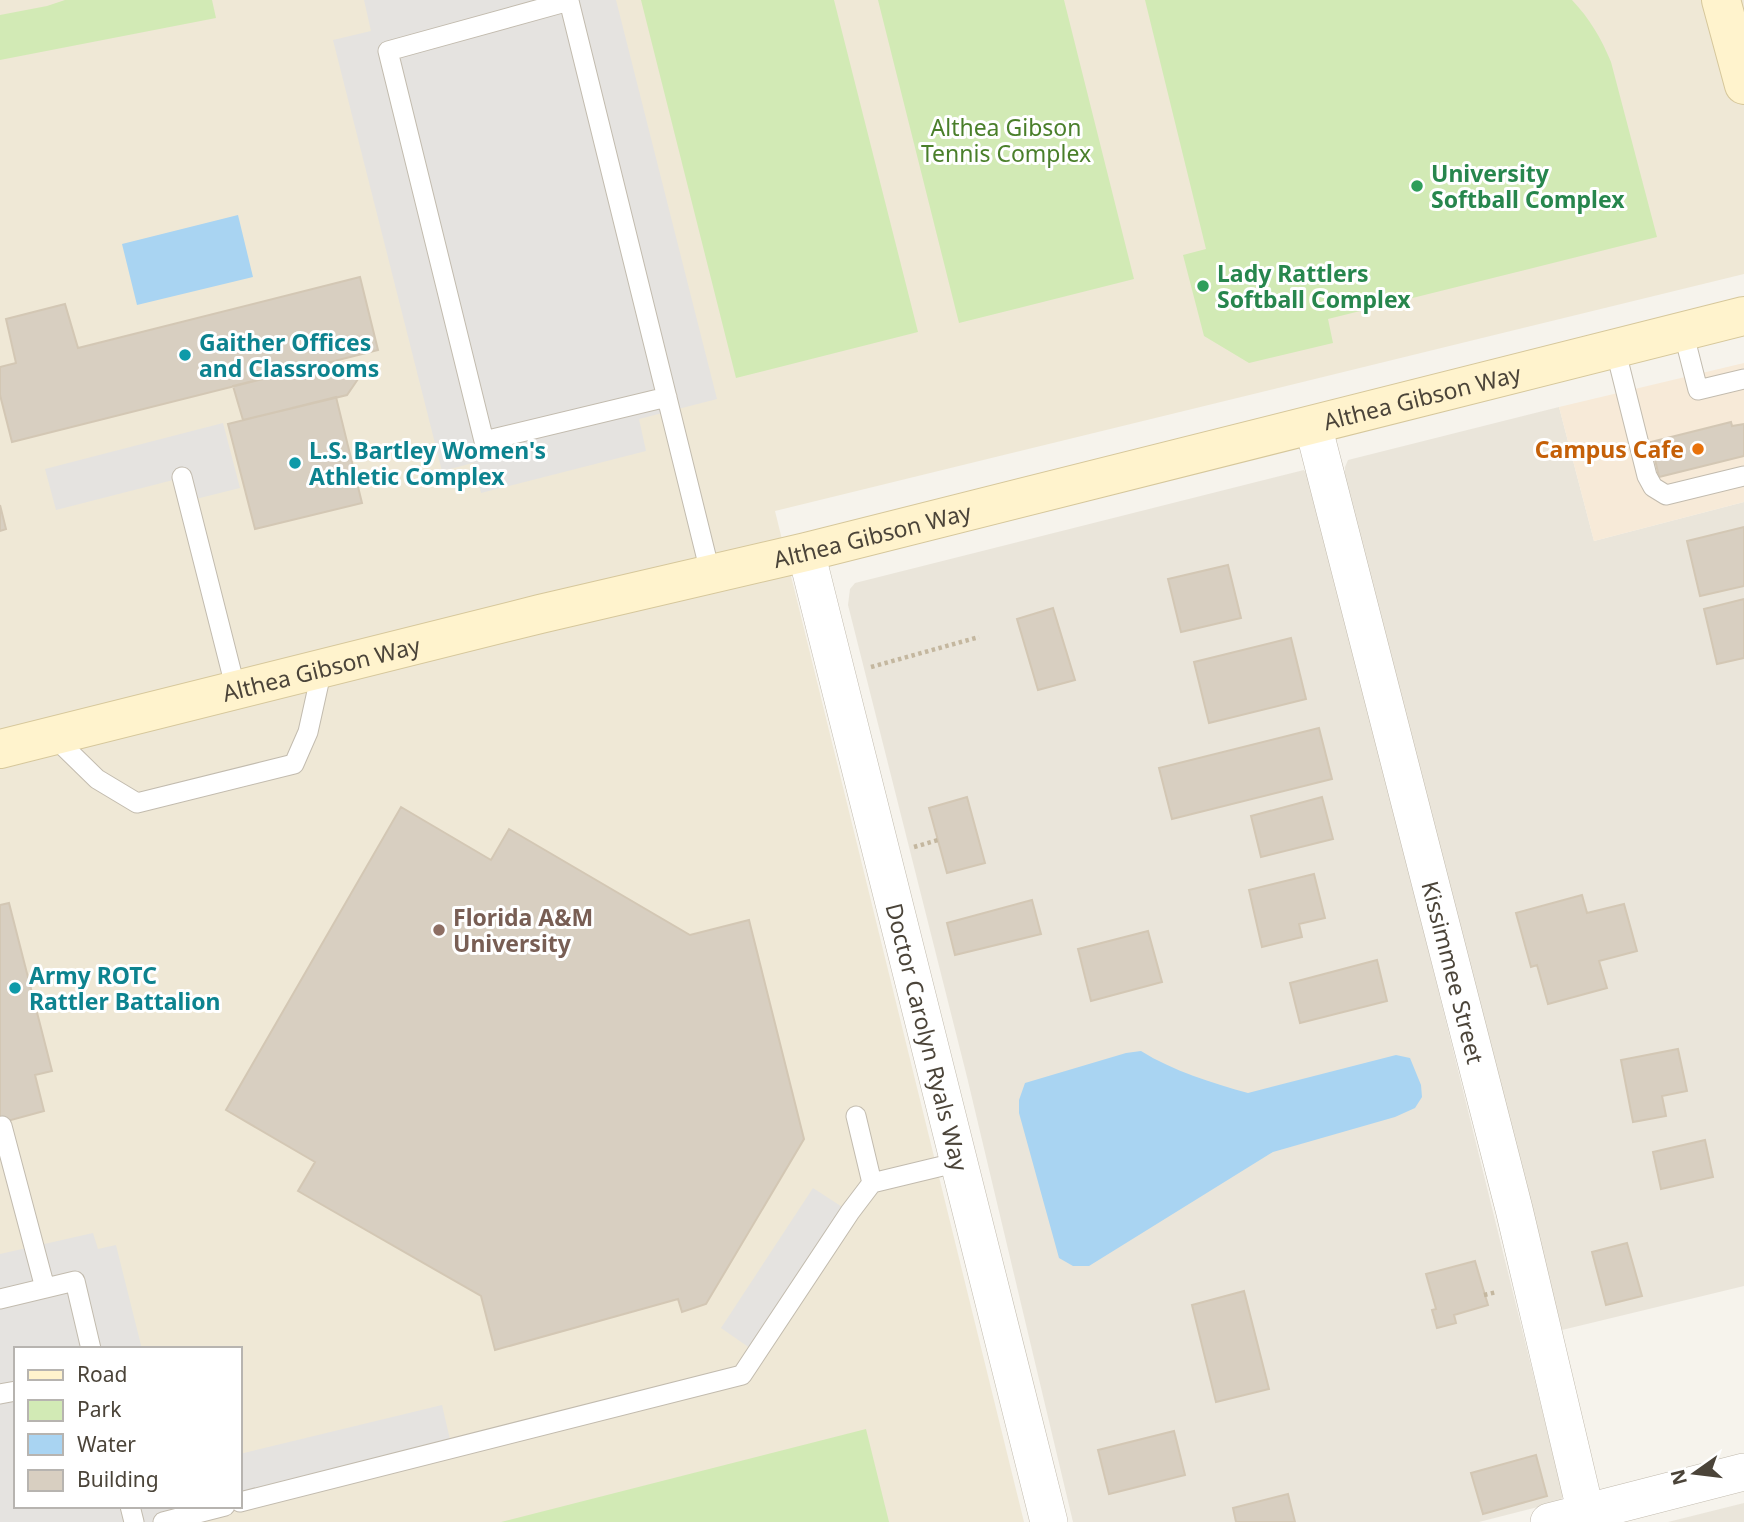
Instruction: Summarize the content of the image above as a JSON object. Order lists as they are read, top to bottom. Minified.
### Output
{"streets":{"street":["Althea Gibson Way","Kissimmee Street","Doctor Carolyn Ryals Way"]},"crossings":[["Althea Gibson Way","Kissimmee Street"],["Althea Gibson Way","Doctor Carolyn Ryals Way"]],"parks":["Althea Gibson Tennis Complex"],"places":["University Softball Complex","Lady Rattlers Softball Complex","Gaither Offices and Classrooms","Campus Cafe","L.S. Bartley Women's Athletic Complex","Florida A&M University","Army ROTC Rattler Battalion"],"legend":["Road","Park","Water","Building"],"north":"left"}
